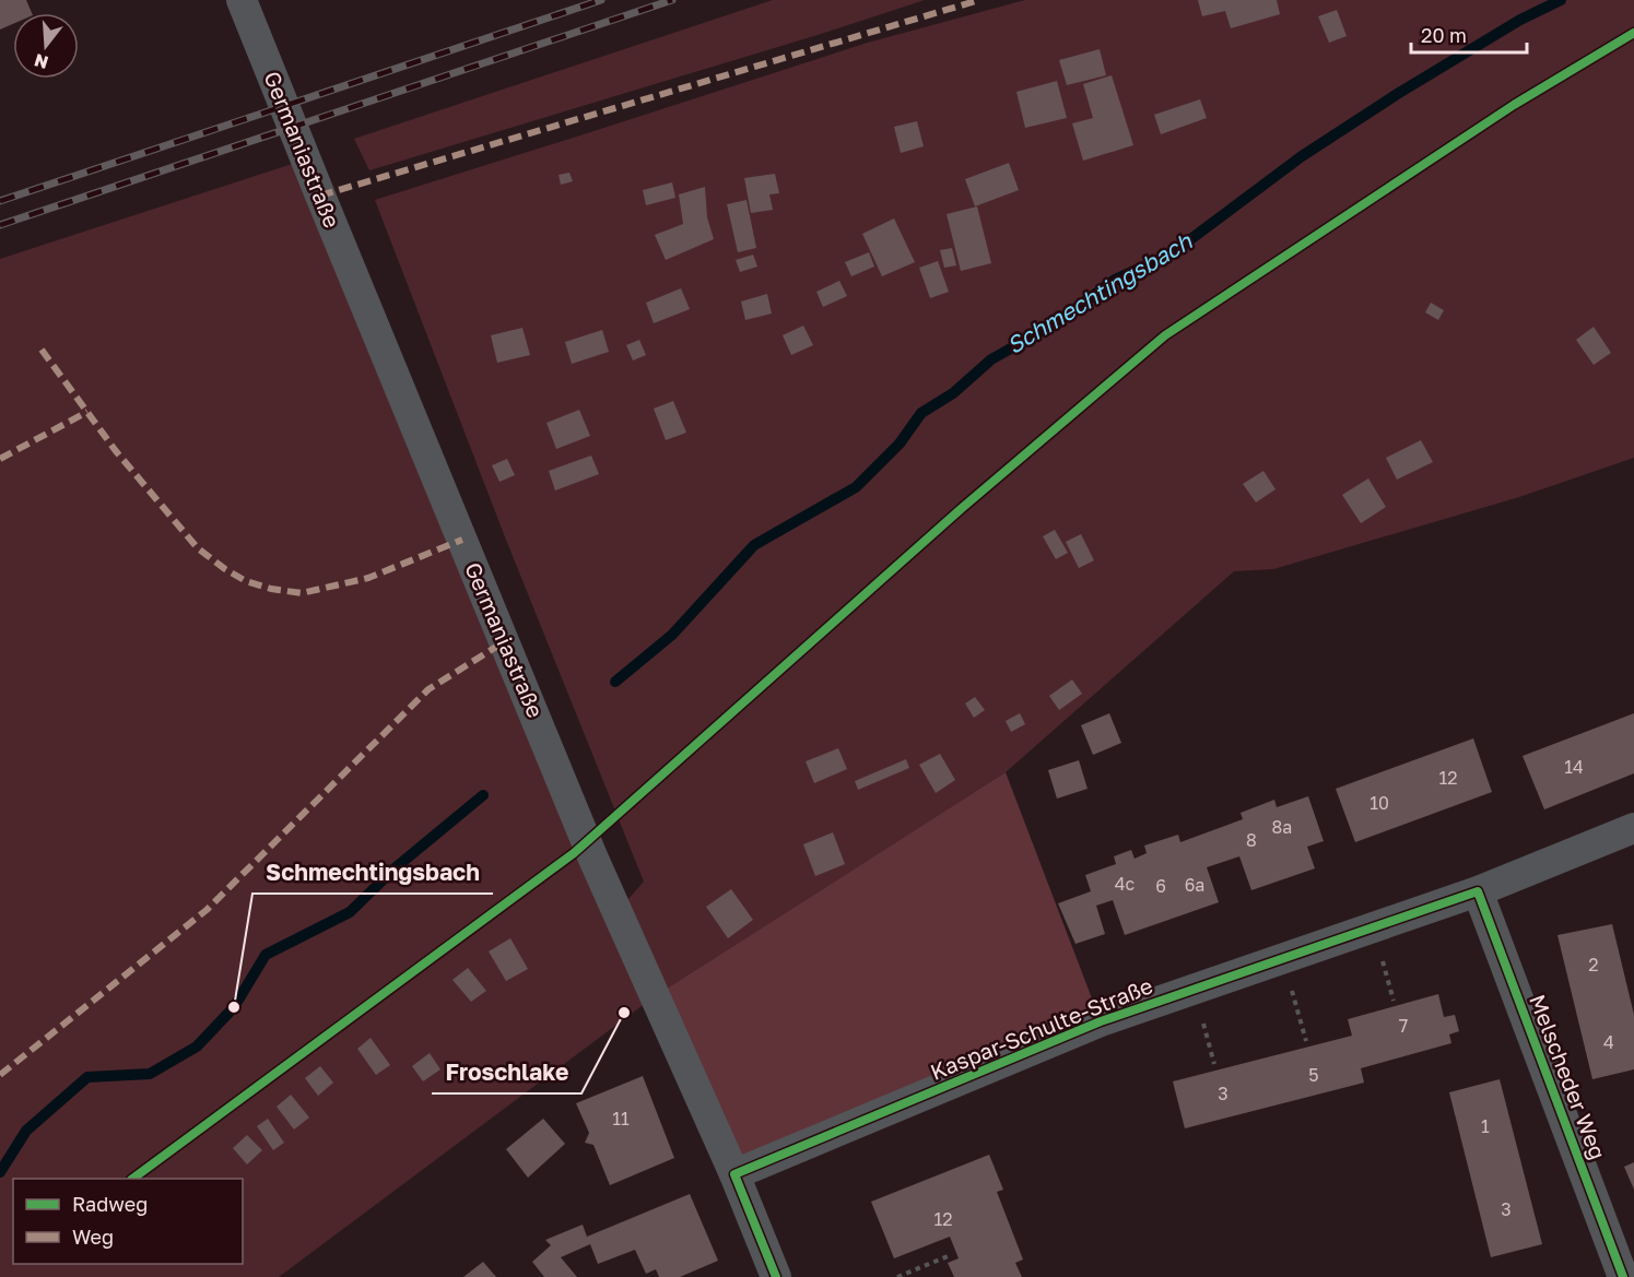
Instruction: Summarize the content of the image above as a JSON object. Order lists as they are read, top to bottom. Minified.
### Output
{"streets":{"street":["Germaniastraße","Kaspar-Schulte-Straße","Melscheder Weg"]},"crossings":[["Germaniastraße","Kaspar-Schulte-Straße"],["Kaspar-Schulte-Straße","Melscheder Weg"]],"water":["Schmechtingsbach"],"places":["Schmechtingsbach","Froschlake"],"house_numbers":["14","12","10","8a","8","4c","6a","6","2","7","4","5","3","11","1","3","12"],"legend":["Radweg","Weg"],"scale_bar":"20 m","north":"bottom"}
